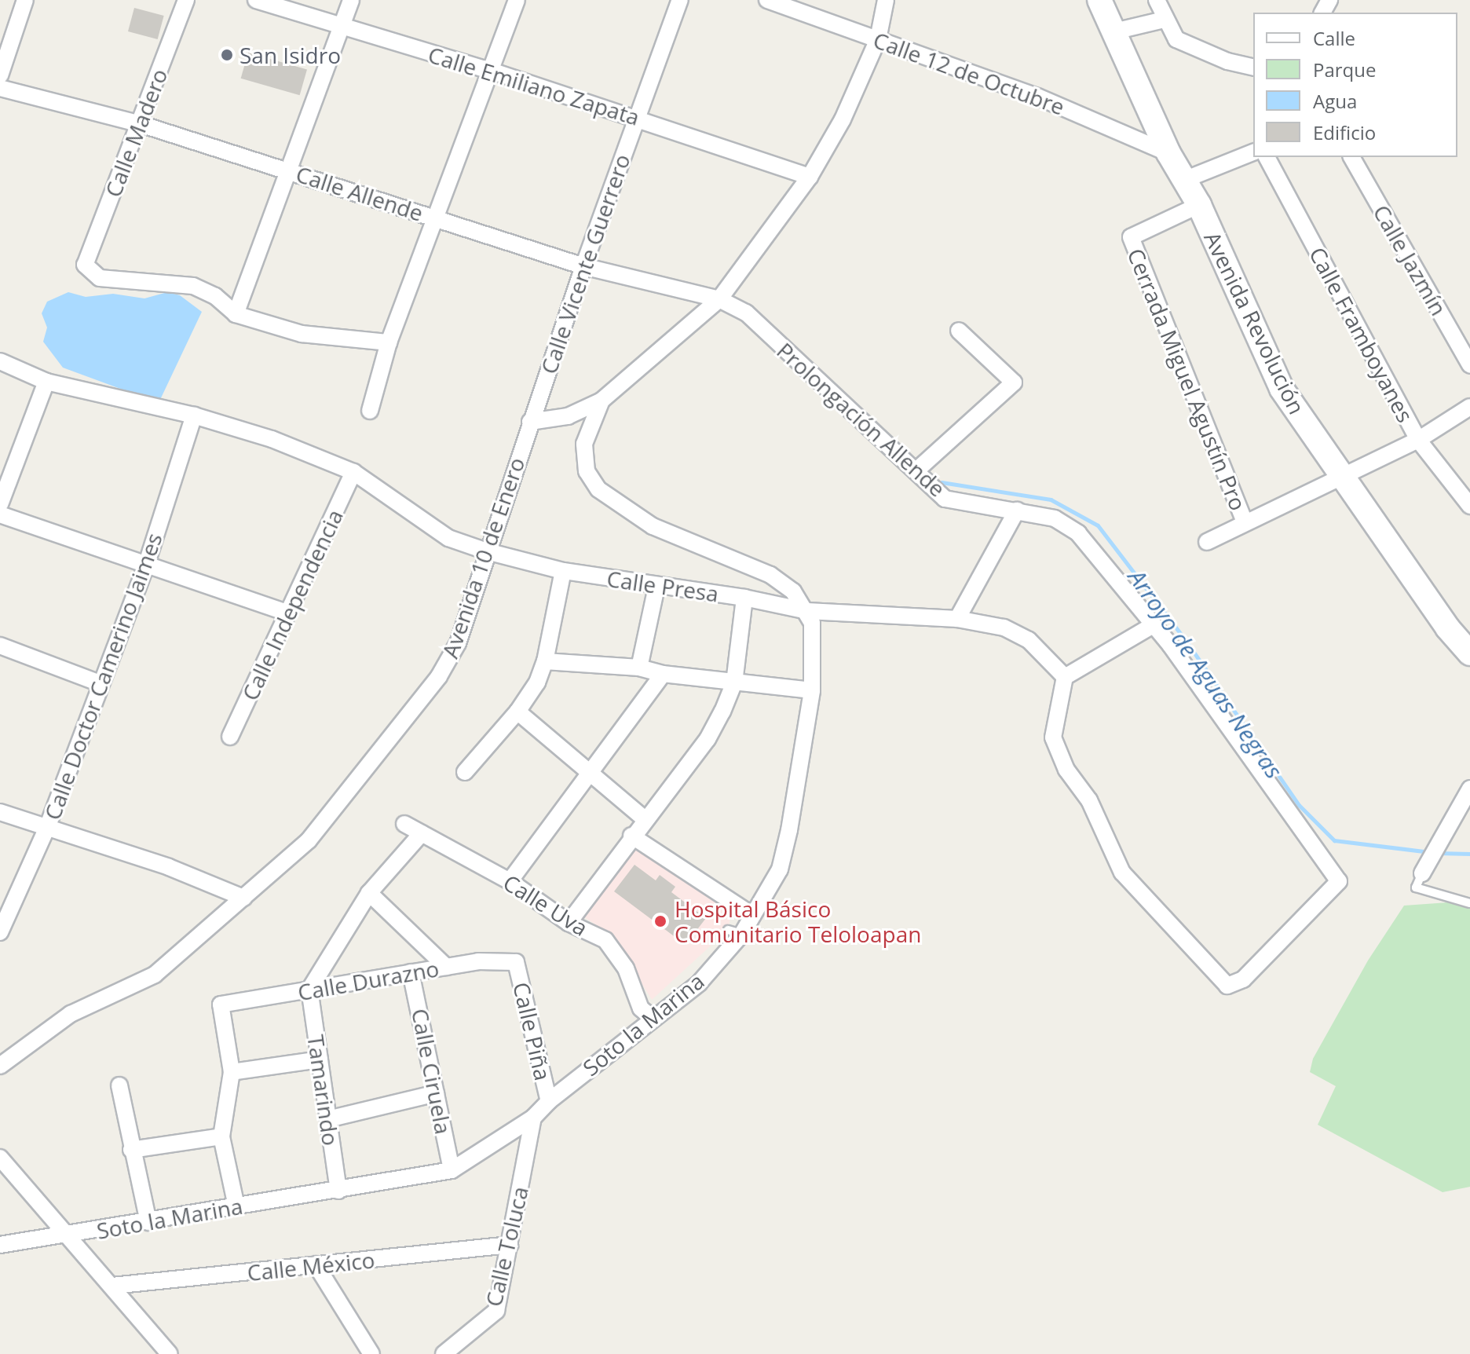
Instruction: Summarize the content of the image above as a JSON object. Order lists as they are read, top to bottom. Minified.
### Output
{"streets":{"street":["Calle 12 de Octubre","Calle Emiliano Zapata","Calle Madero","Calle Allende","Calle Jazmín","Calle Vicente Guerrero","Avenida Revolución","Calle Framboyanes","Cerrada Miguel Agustín Pro","Prolongación Allende","Avenida 10 de Enero","Calle Presa","Calle Independencia","Calle Doctor Camerino Jaimes","Calle Uva","Calle Durazno","Soto la Marina","Calle Piña","Calle Ciruela","Tamarindo","Calle Toluca","Calle México"]},"crossings":[["Calle 12 de Octubre","Avenida Revolución"],["Calle Emiliano Zapata","Calle Vicente Guerrero"],["Calle Madero","Calle Allende"],["Calle Allende","Calle Vicente Guerrero"],["Calle Allende","Prolongación Allende"],["Calle Vicente Guerrero","Avenida 10 de Enero"],["Avenida Revolución","Cerrada Miguel Agustín Pro"],["Prolongación Allende","Calle Presa"],["Avenida 10 de Enero","Calle Presa"],["Calle Presa","Calle Independencia"],["Calle Presa","Calle Doctor Camerino Jaimes"],["Calle Presa","Soto la Marina"],["Calle Uva","Soto la Marina"],["Calle Durazno","Calle Piña"],["Calle Durazno","Calle Ciruela"],["Calle Durazno","Tamarindo"],["Soto la Marina","Calle Piña"],["Soto la Marina","Calle Ciruela"],["Soto la Marina","Tamarindo"],["Soto la Marina","Calle Toluca"],["Calle Toluca","Calle México"]],"water":["Arroyo de Aguas Negras"],"places":["San Isidro","Hospital Básico Comunitario Teloloapan"],"legend":["Calle","Parque","Agua","Edificio"]}
